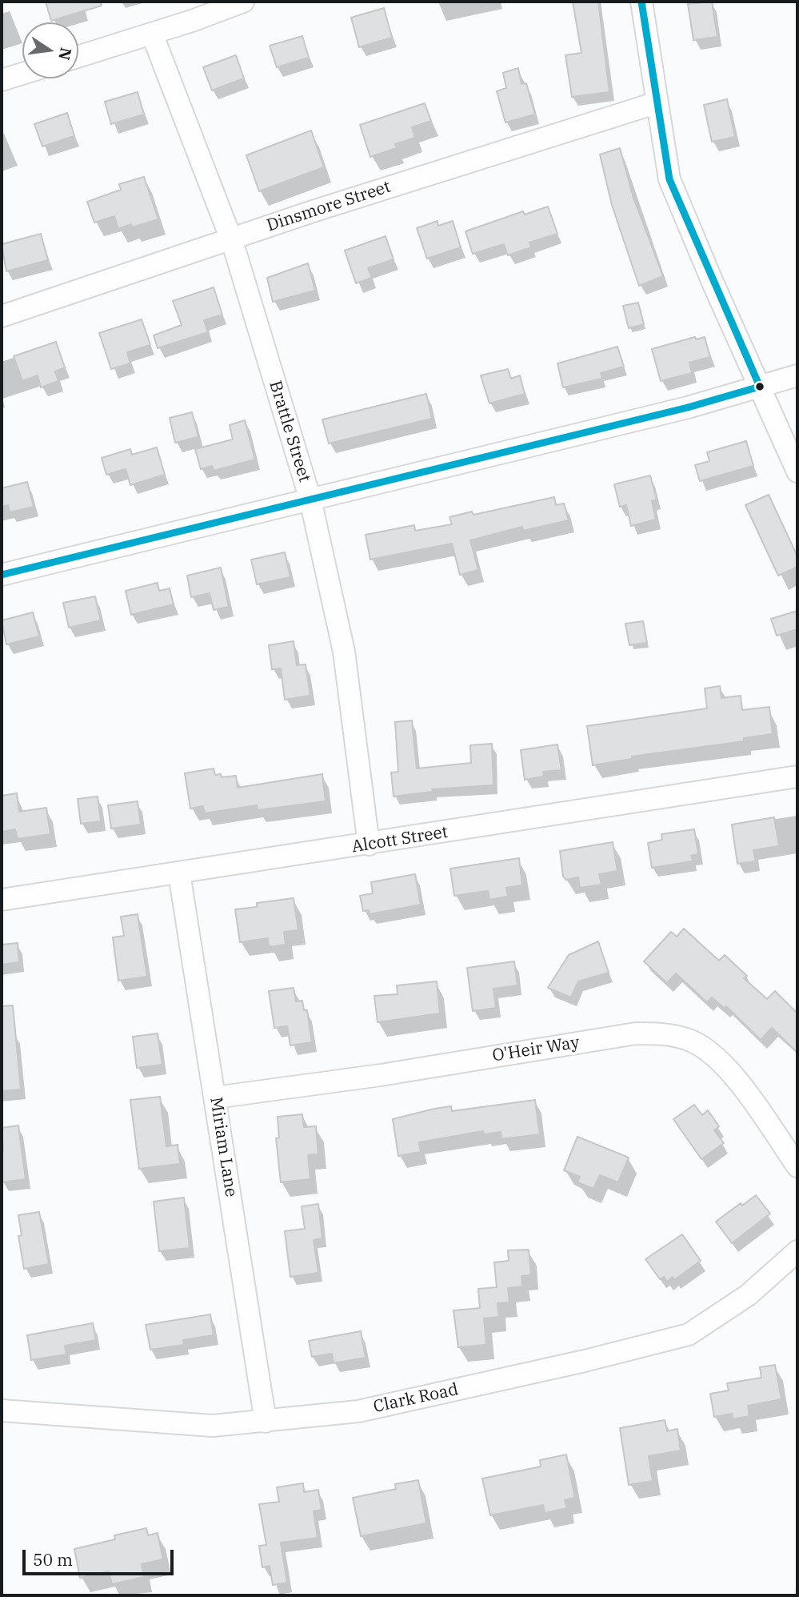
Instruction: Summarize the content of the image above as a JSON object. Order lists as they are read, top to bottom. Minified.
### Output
{"streets":{"street":["Dinsmore Street","Brattle Street","Alcott Street","O'Heir Way","Miriam Lane","Clark Road"]},"crossings":[["Dinsmore Street","Brattle Street"],["Brattle Street","Alcott Street"],["Alcott Street","Miriam Lane"],["O'Heir Way","Miriam Lane"],["Miriam Lane","Clark Road"]],"scale_bar":"50 m","north":"right"}
